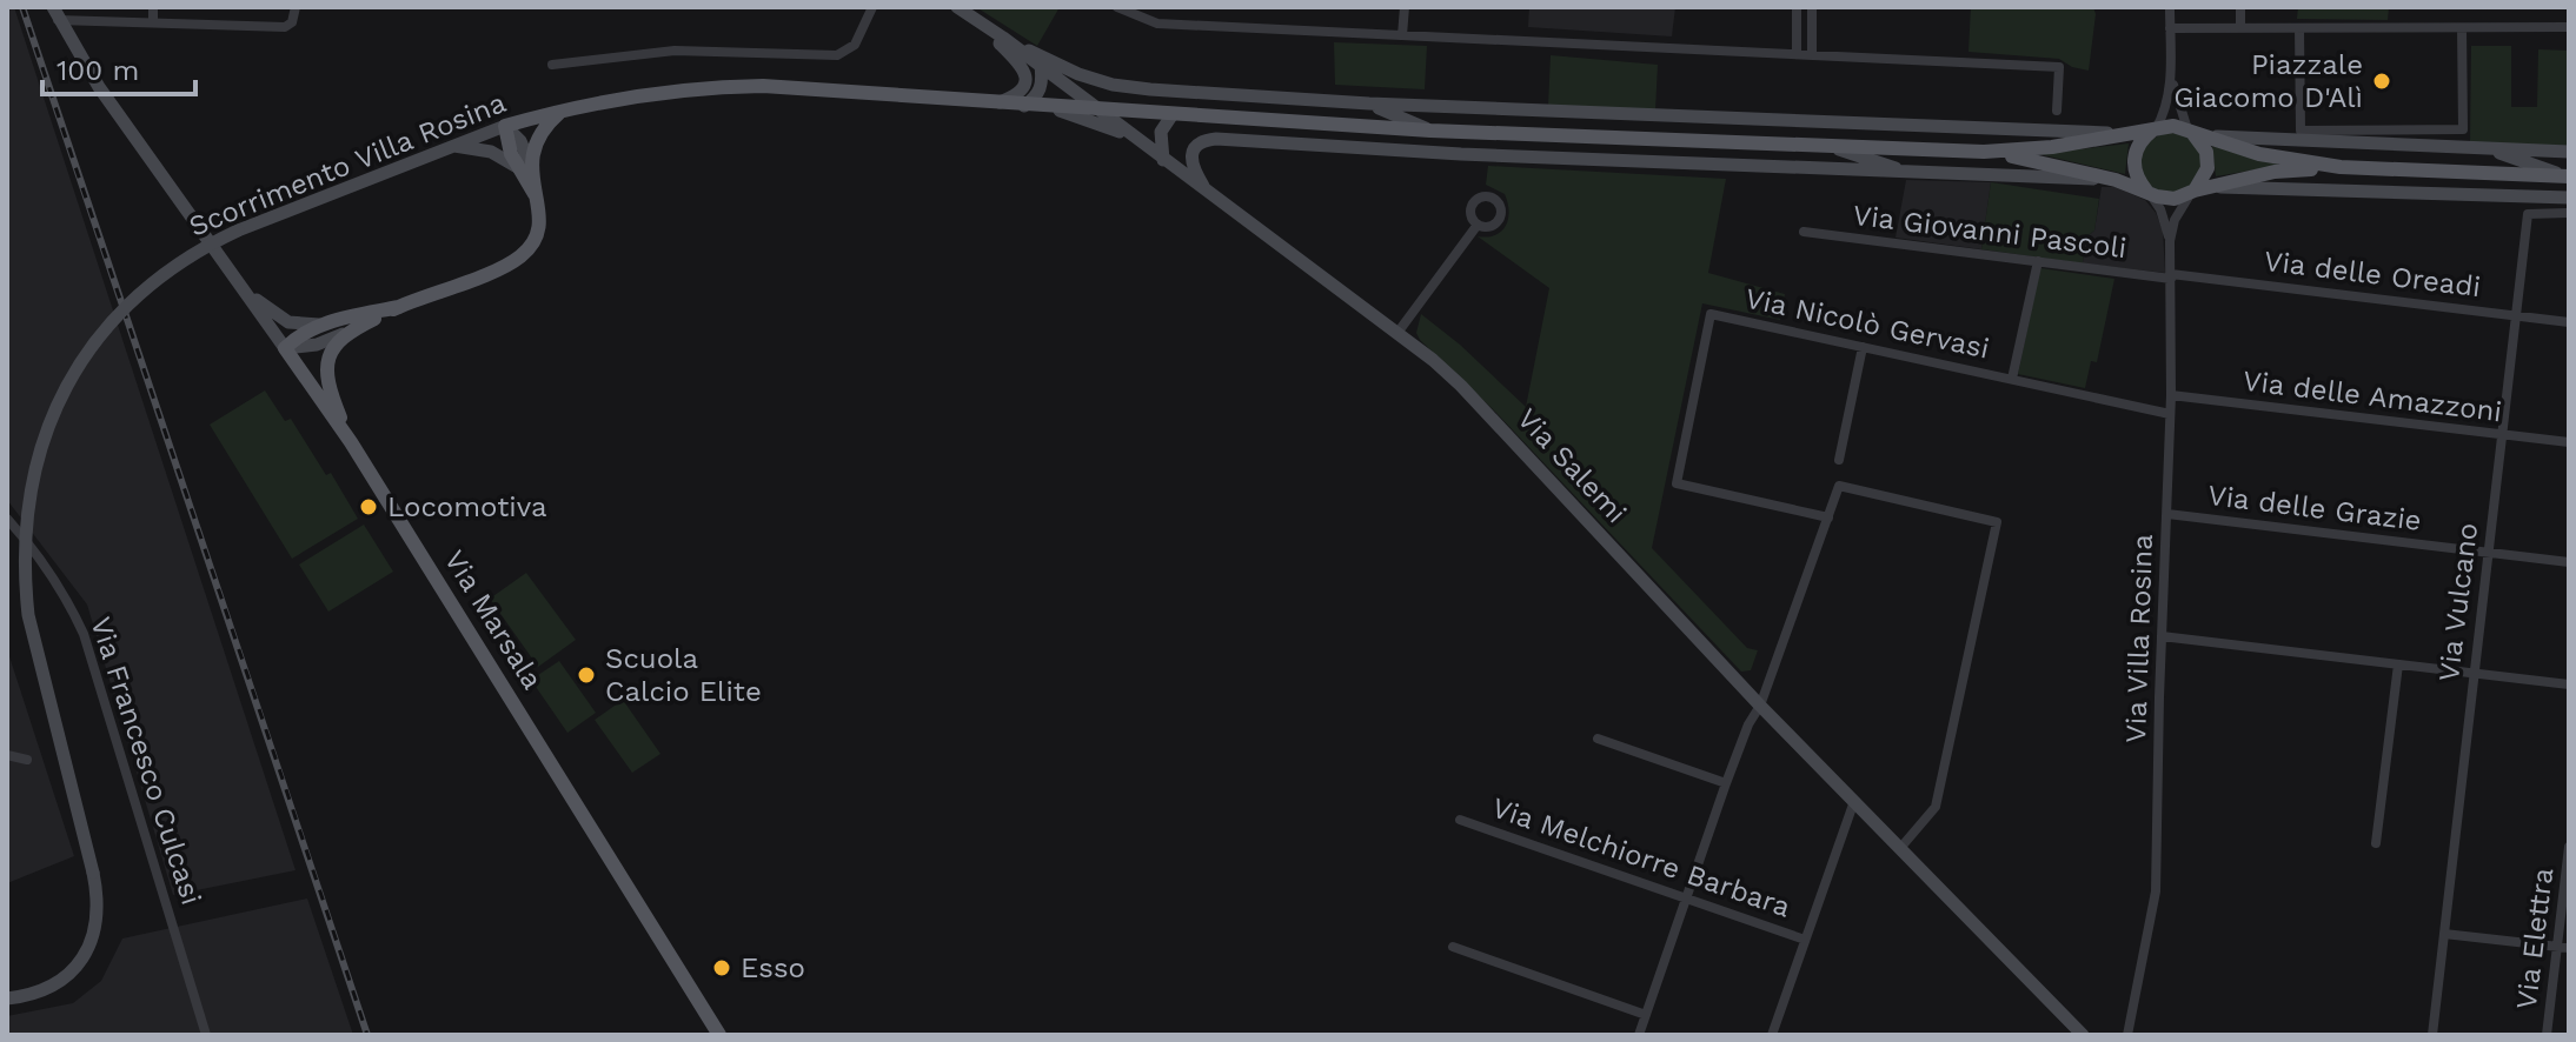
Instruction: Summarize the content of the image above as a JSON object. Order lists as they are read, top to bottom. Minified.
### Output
{"streets":{"main road":["Scorrimento Villa Rosina","Via Marsala"],"street":["Via Giovanni Pascoli","Via delle Oreadi","Via Nicolò Gervasi","Via delle Amazzoni","Via Salemi","Via delle Grazie","Via Vulcano","Via Villa Rosina","Via Francesco Culcasi","Via Melchiorre Barbara","Via Elettra"]},"crossings":[["Scorrimento Villa Rosina","Via Salemi"],["Via Giovanni Pascoli","Via delle Oreadi"],["Via Giovanni Pascoli","Via Villa Rosina"],["Via delle Oreadi","Via Vulcano"],["Via delle Oreadi","Via Villa Rosina"],["Via Nicolò Gervasi","Via Villa Rosina"],["Via delle Amazzoni","Via Vulcano"],["Via delle Amazzoni","Via Villa Rosina"],["Via delle Grazie","Via Vulcano"],["Via delle Grazie","Via Villa Rosina"]],"places":["Piazzale Giacomo D'Alì","Locomotiva","Scuola Calcio Elite","Esso"],"scale_bar":"100 m"}
